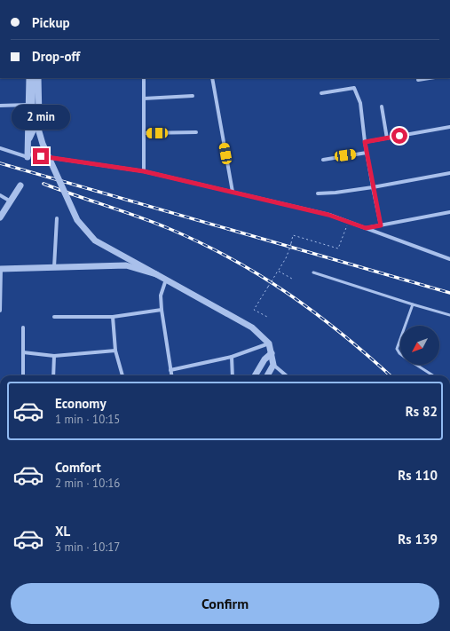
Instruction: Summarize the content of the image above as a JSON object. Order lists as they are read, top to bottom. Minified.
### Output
{"north":"bottom left","page":{"banner":["Pickup","Drop-off"],"bubble":"2 min","list":[{"name":"Economy","note":"1 min · 10:15","value":"Rs 82"},{"name":"Comfort","note":"2 min · 10:16","value":"Rs 110"},{"name":"XL","note":"3 min · 10:17","value":"Rs 139"}],"buttons":"Confirm"}}
